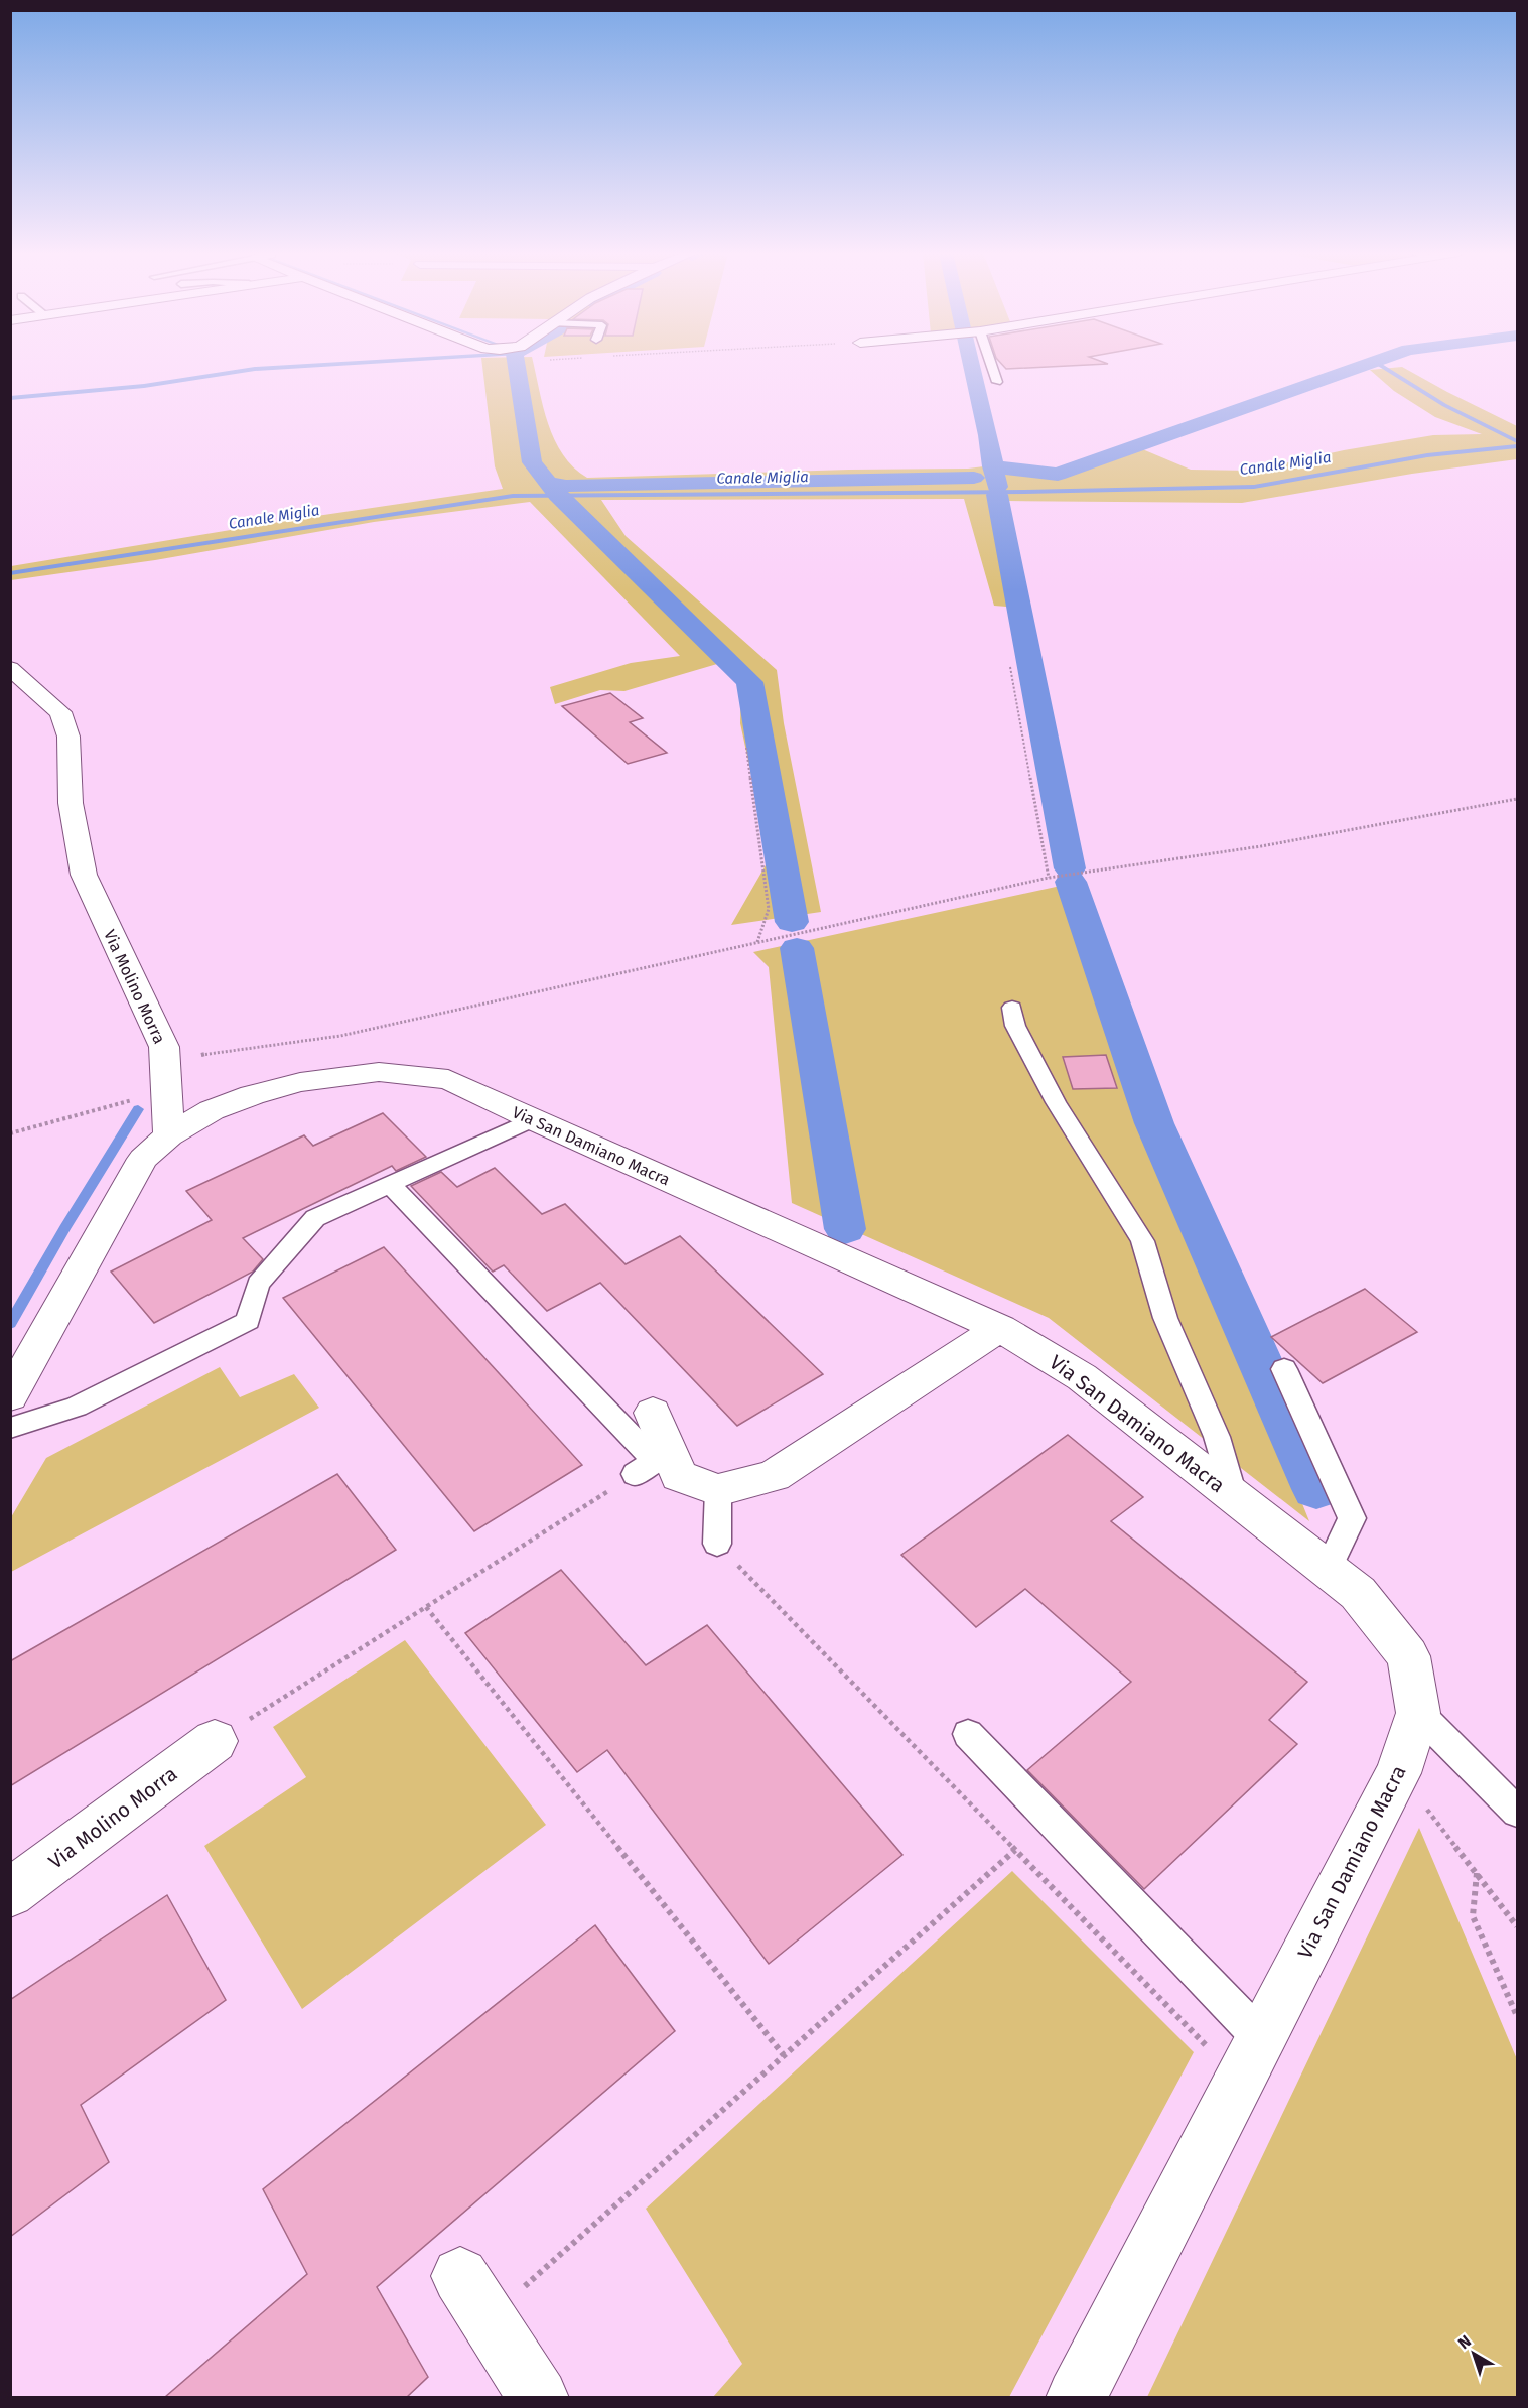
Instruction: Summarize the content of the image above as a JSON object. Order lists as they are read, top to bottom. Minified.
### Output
{"streets":{"street":["Via Molino Morra","Via San Damiano Macra"]},"crossings":[["Via Molino Morra","Via San Damiano Macra"]],"water":["Canale Miglia"],"north":"top left"}
